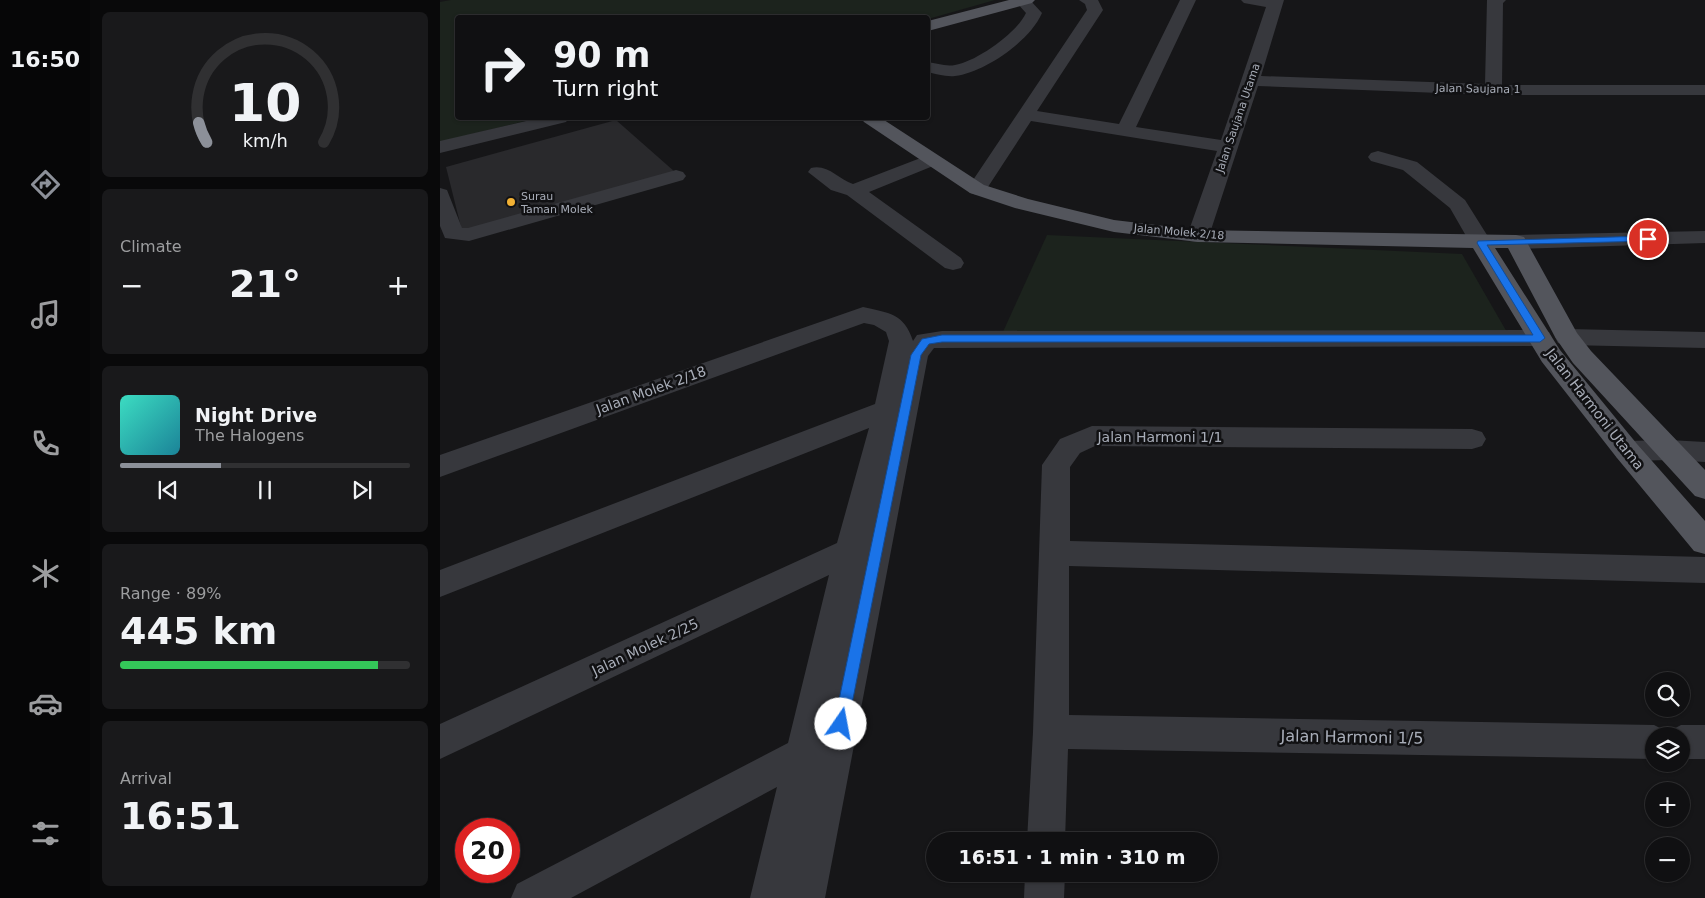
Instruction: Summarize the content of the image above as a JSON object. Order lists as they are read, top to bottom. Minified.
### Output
{"streets":{"main road":["Jalan Molek 2/18","Jalan Harmoni Utama"],"street":["Jalan Saujana 1","Jalan Saujana Utama","Jalan Harmoni 1/1","Jalan Molek 2/25","Jalan Harmoni 1/5"]},"crossings":[["Jalan Saujana 1","Jalan Saujana Utama"],["Jalan Saujana Utama","Jalan Molek 2/18"],["Jalan Molek 2/18","Jalan Harmoni Utama"],["Jalan Harmoni 1/1","Jalan Harmoni 1/5"]],"places":["Surau Taman Molek"],"page":{"tabs":"16:50","turn":["90 m","Turn right"],"tile":["Climate",["Range · 89%","445 km"],["Arrival","16:51"]],"heat":["−","21°","+"],"song":["Night Drive","The Halogens"],"map_buttons":["+","−"],"limit":"20","trip":"16:51 · 1 min · 310 m","gauge":["10","km/h"]}}
